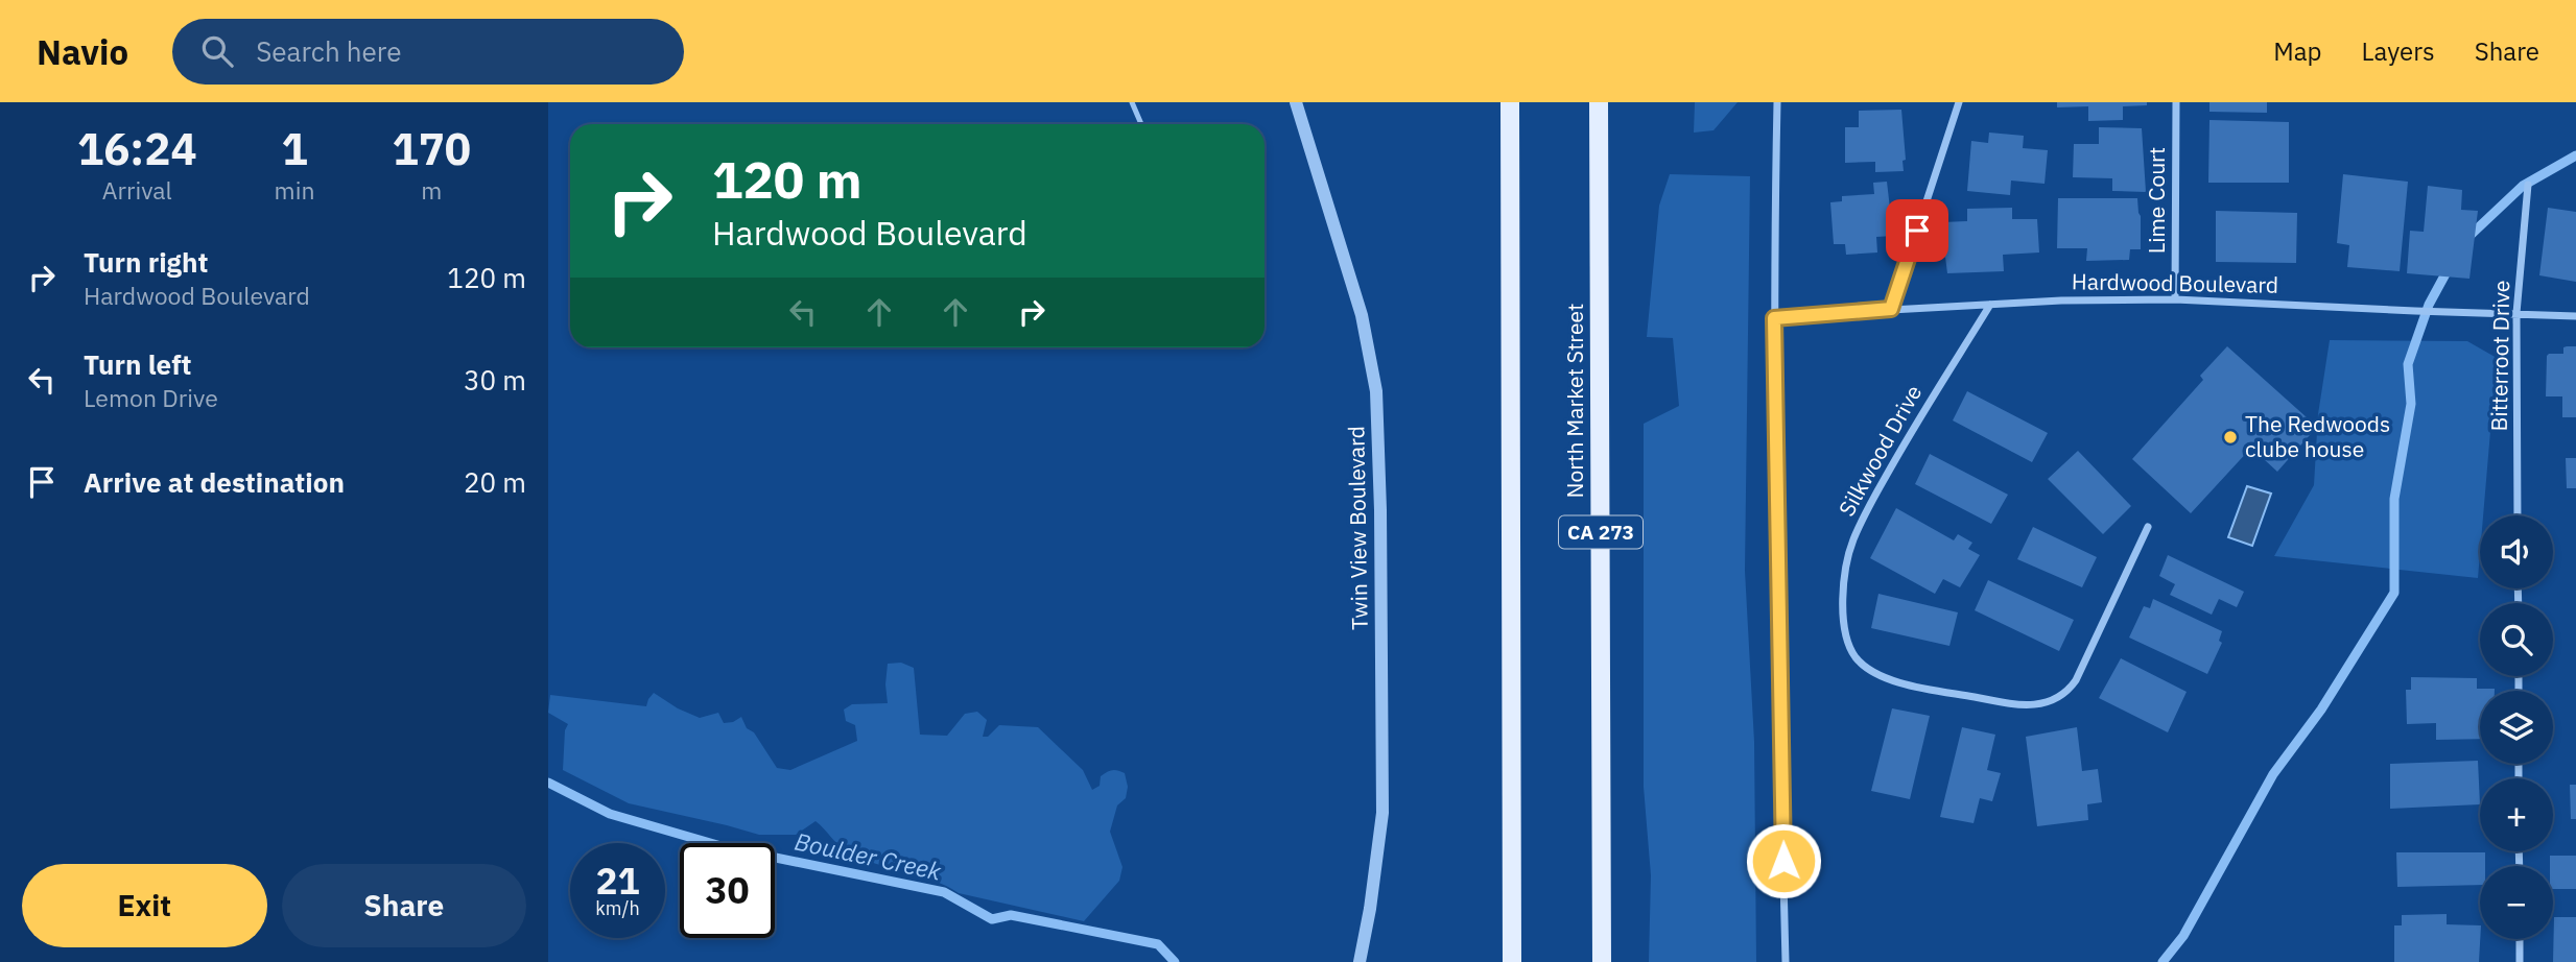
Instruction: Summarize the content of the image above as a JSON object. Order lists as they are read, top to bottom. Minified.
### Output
{"streets":{"main road":["North Market Street","CA 273"],"street":["Lime Court","Hardwood Boulevard","Bitterroot Drive","Silkwood Drive","Twin View Boulevard"]},"crossings":[["Lime Court","Hardwood Boulevard"],["Hardwood Boulevard","Bitterroot Drive"],["Hardwood Boulevard","Silkwood Drive"]],"water":["Boulder Creek"],"places":["The Redwoods clube house"],"page":{"header":"Navio","search":"Search here","nav":["Map","Layers","Share"],"eta":["16:24","Arrival","1","min","170","m"],"turn":["120 m","Hardwood Boulevard"],"list":[{"name":"Turn right","note":"Hardwood Boulevard","value":"120 m"},{"name":"Turn left","note":"Lemon Drive","value":"30 m"},{"name":"Arrive at destination","value":"20 m"}],"map_buttons":["+","−"],"speed":"21 km/h","limit":"30","buttons":["Exit","Share"]}}
